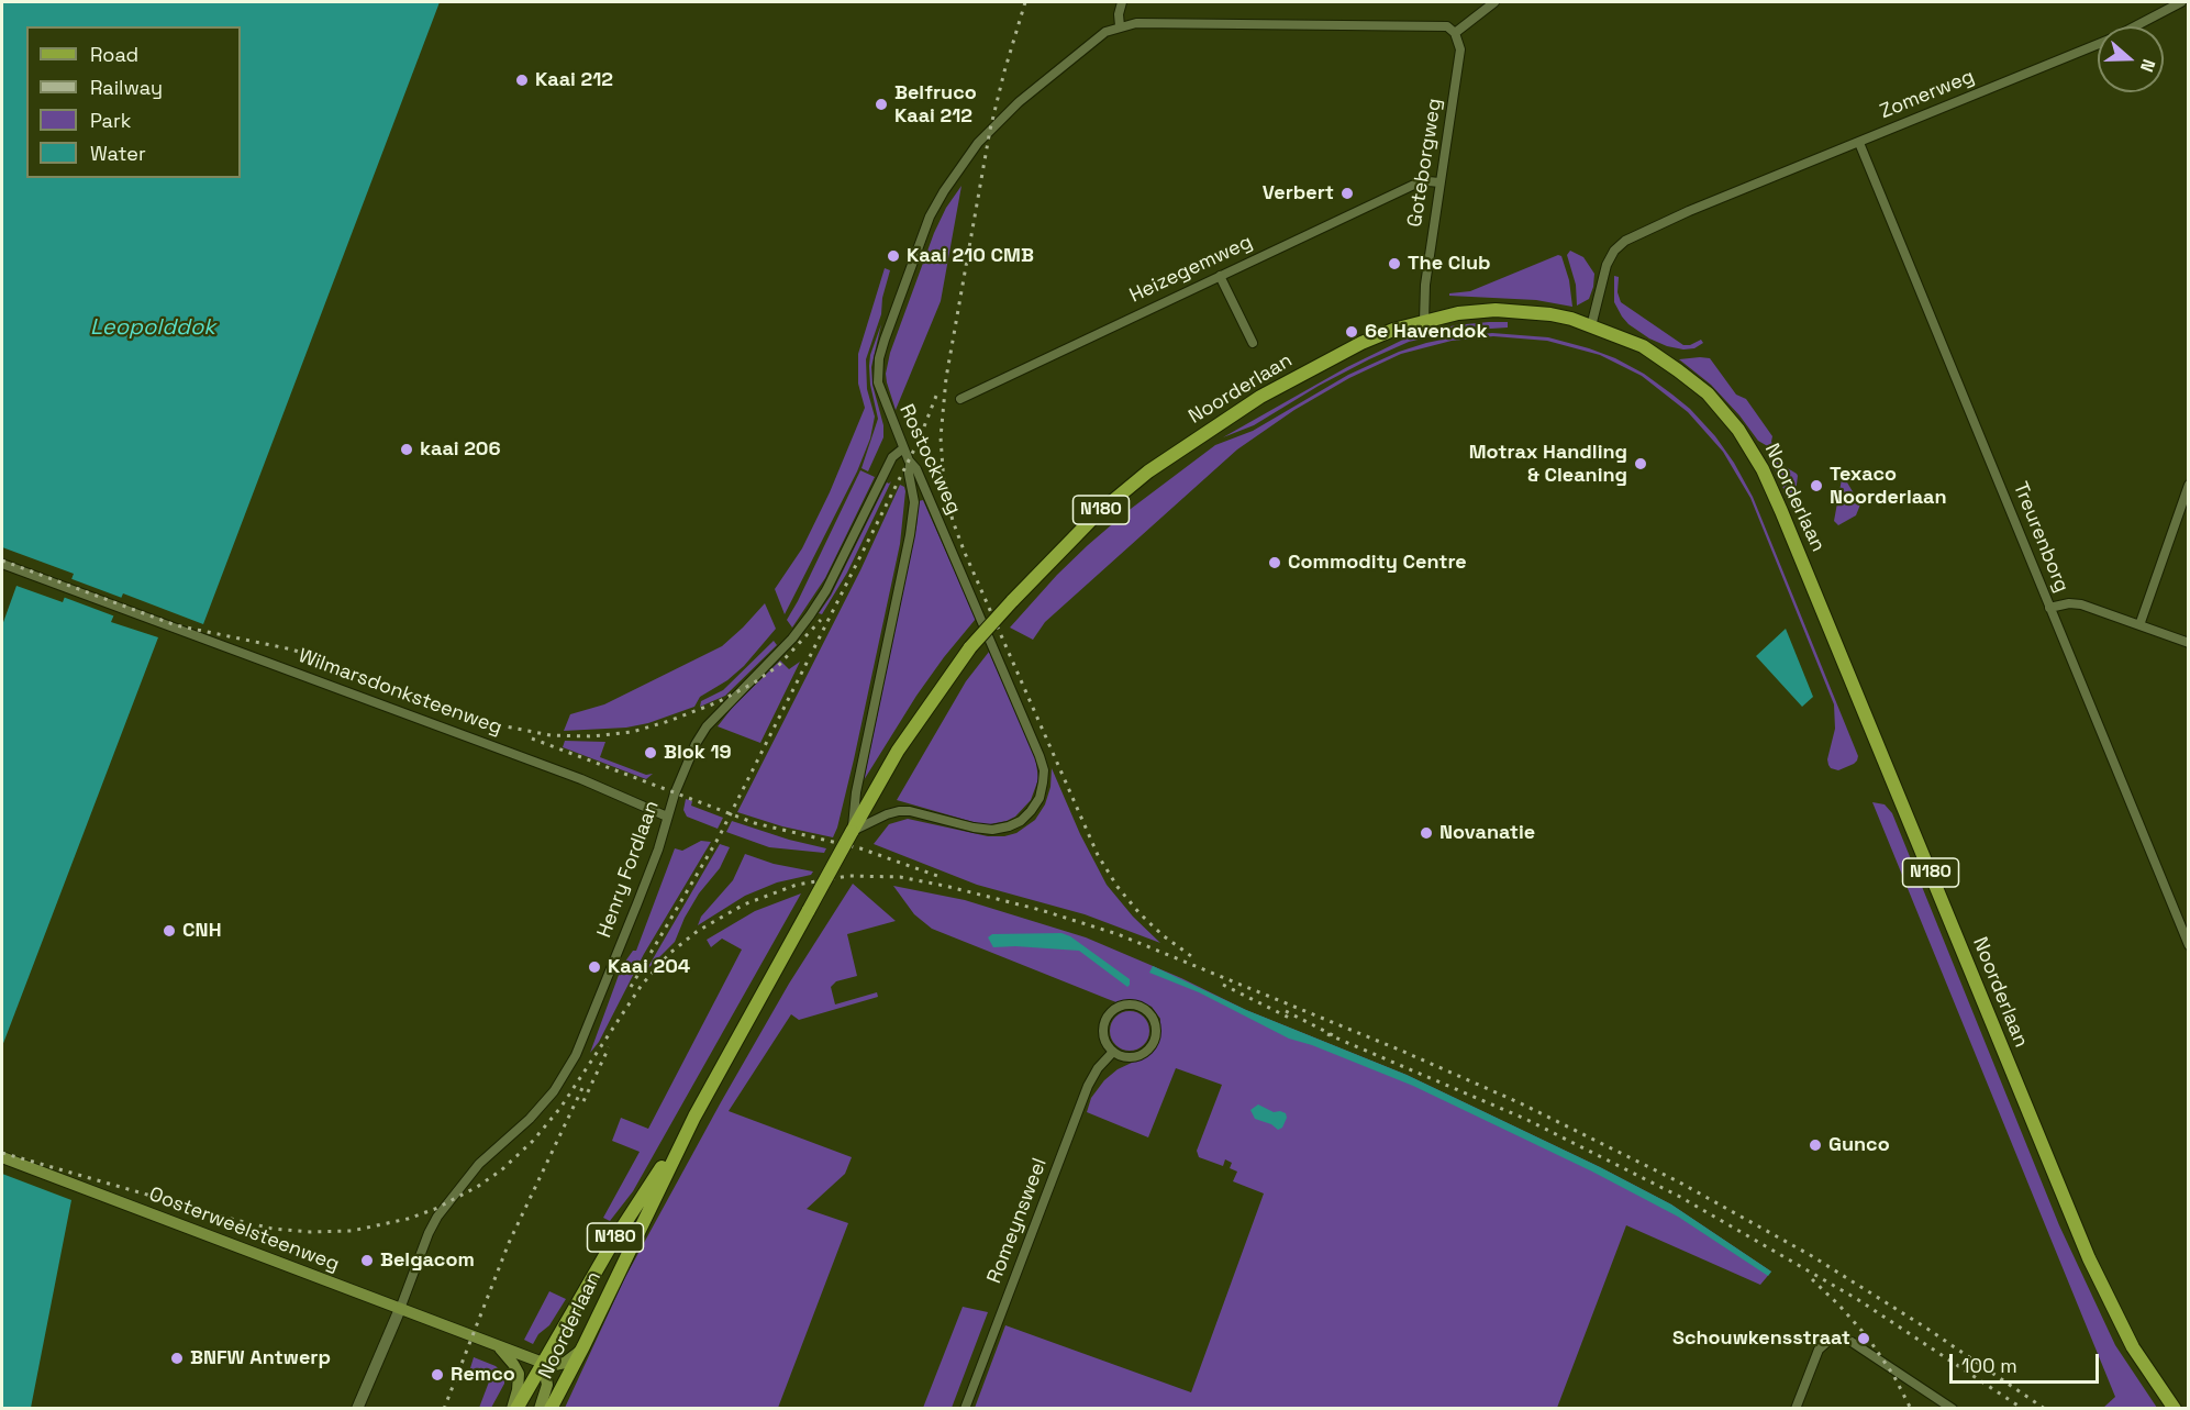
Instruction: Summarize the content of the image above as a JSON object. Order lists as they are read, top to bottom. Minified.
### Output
{"streets":{"main road":["Noorderlaan","N180","Oosterweelsteenweg"],"street":["Zomerweg","Goteborgweg","Heizegemweg","Rostockweg","Treurenborg","Wilmarsdonksteenweg","Henry Fordlaan","Romeynsweel"]},"crossings":[["Zomerweg","Noorderlaan"],["Zomerweg","Treurenborg"],["Goteborgweg","Heizegemweg"],["Goteborgweg","Noorderlaan"],["Noorderlaan","Rostockweg"],["Noorderlaan","Oosterweelsteenweg"],["Rostockweg","Henry Fordlaan"],["Wilmarsdonksteenweg","Henry Fordlaan"],["Henry Fordlaan","Oosterweelsteenweg"]],"water":["Leopolddok"],"places":["Kaai 212","Belfruco Kaai 212","Verbert","Kaai 210 CMB","The Club","6e Havendok","kaai 206","Motrax Handling & Cleaning","Texaco Noorderlaan","Commodity Centre","Blok 19","Novanatie","CNH","Kaai 204","Gunco","Belgacom","Schouwkensstraat","BNFW Antwerp","Remco"],"legend":["Road","Railway","Park","Water"],"scale_bar":"100 m","north":"right"}
